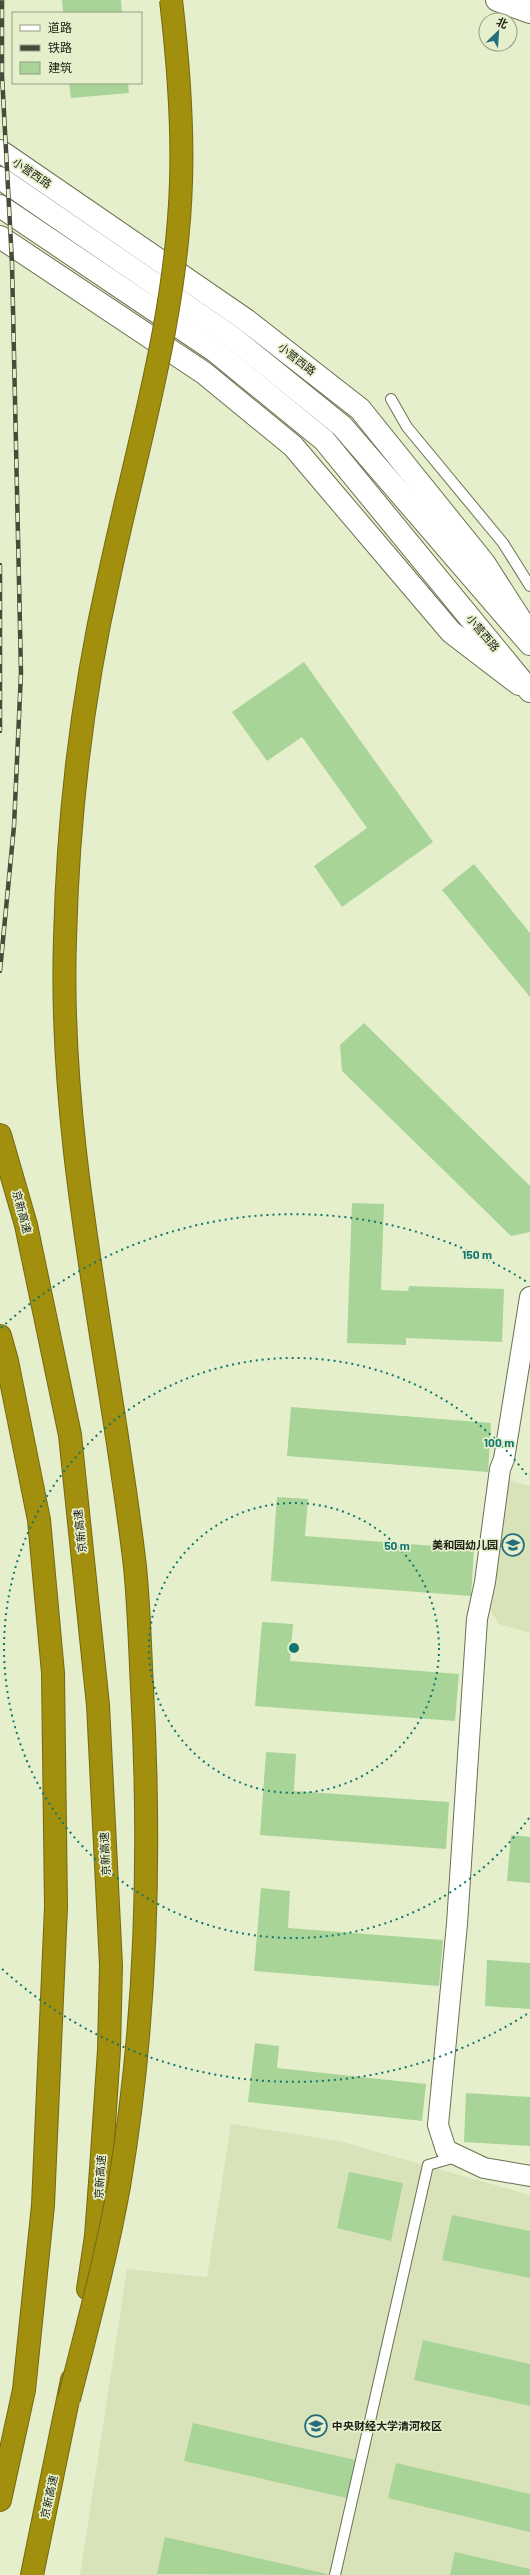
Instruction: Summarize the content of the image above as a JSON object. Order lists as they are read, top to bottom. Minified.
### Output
{"streets":{"highway":["京新高速"],"street":["小营西路"]},"places":{"school or university":["美和园幼儿园","中央财经大学清河校区"]},"legend":["道路","铁路","建筑"],"north":"top right","rings":["150 m","100 m","50 m"]}
